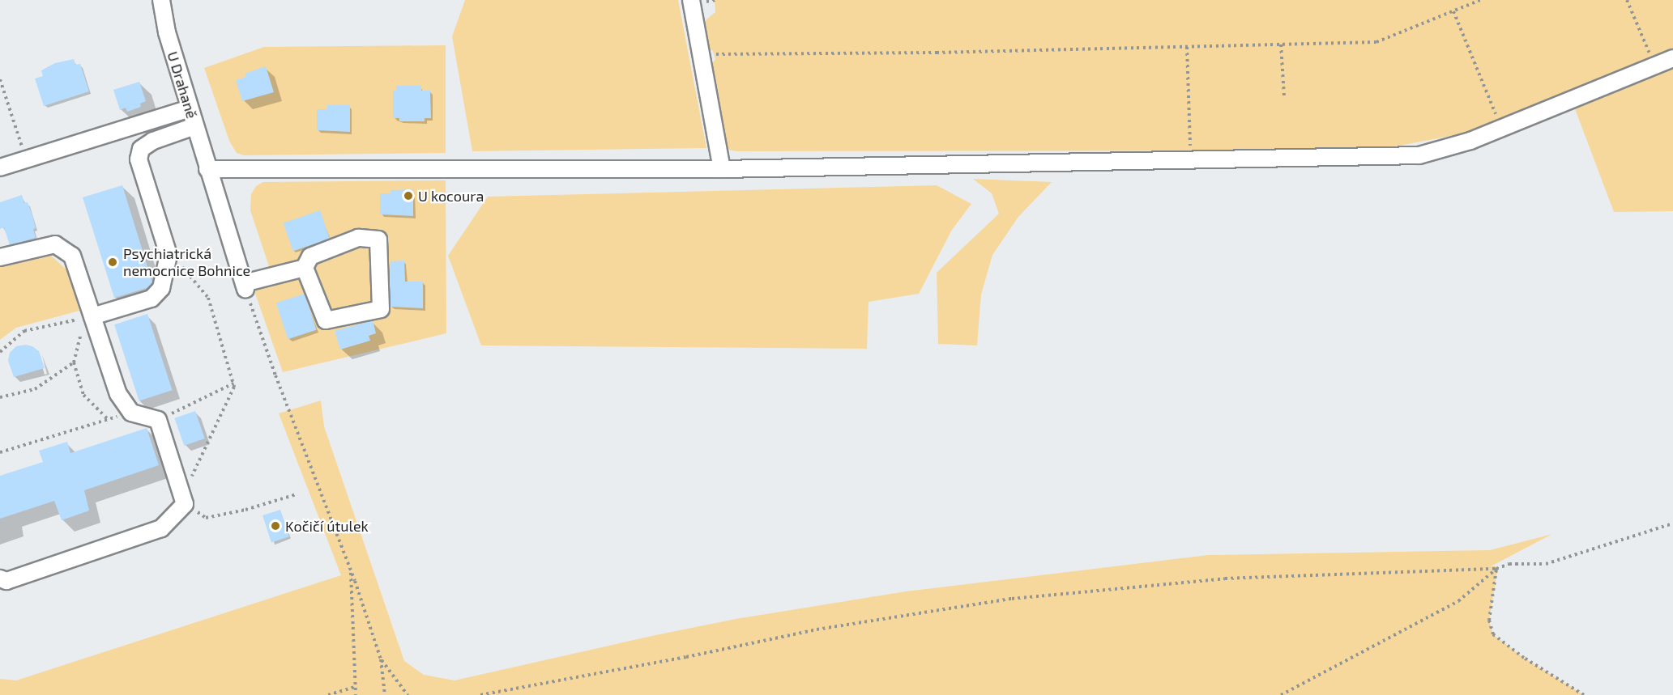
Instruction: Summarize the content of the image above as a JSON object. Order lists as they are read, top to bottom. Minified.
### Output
{"streets":{"street":["U Drahaně"]},"places":["U kocoura","Psychiatrická nemocnice Bohnice","Kočičí útulek"]}
